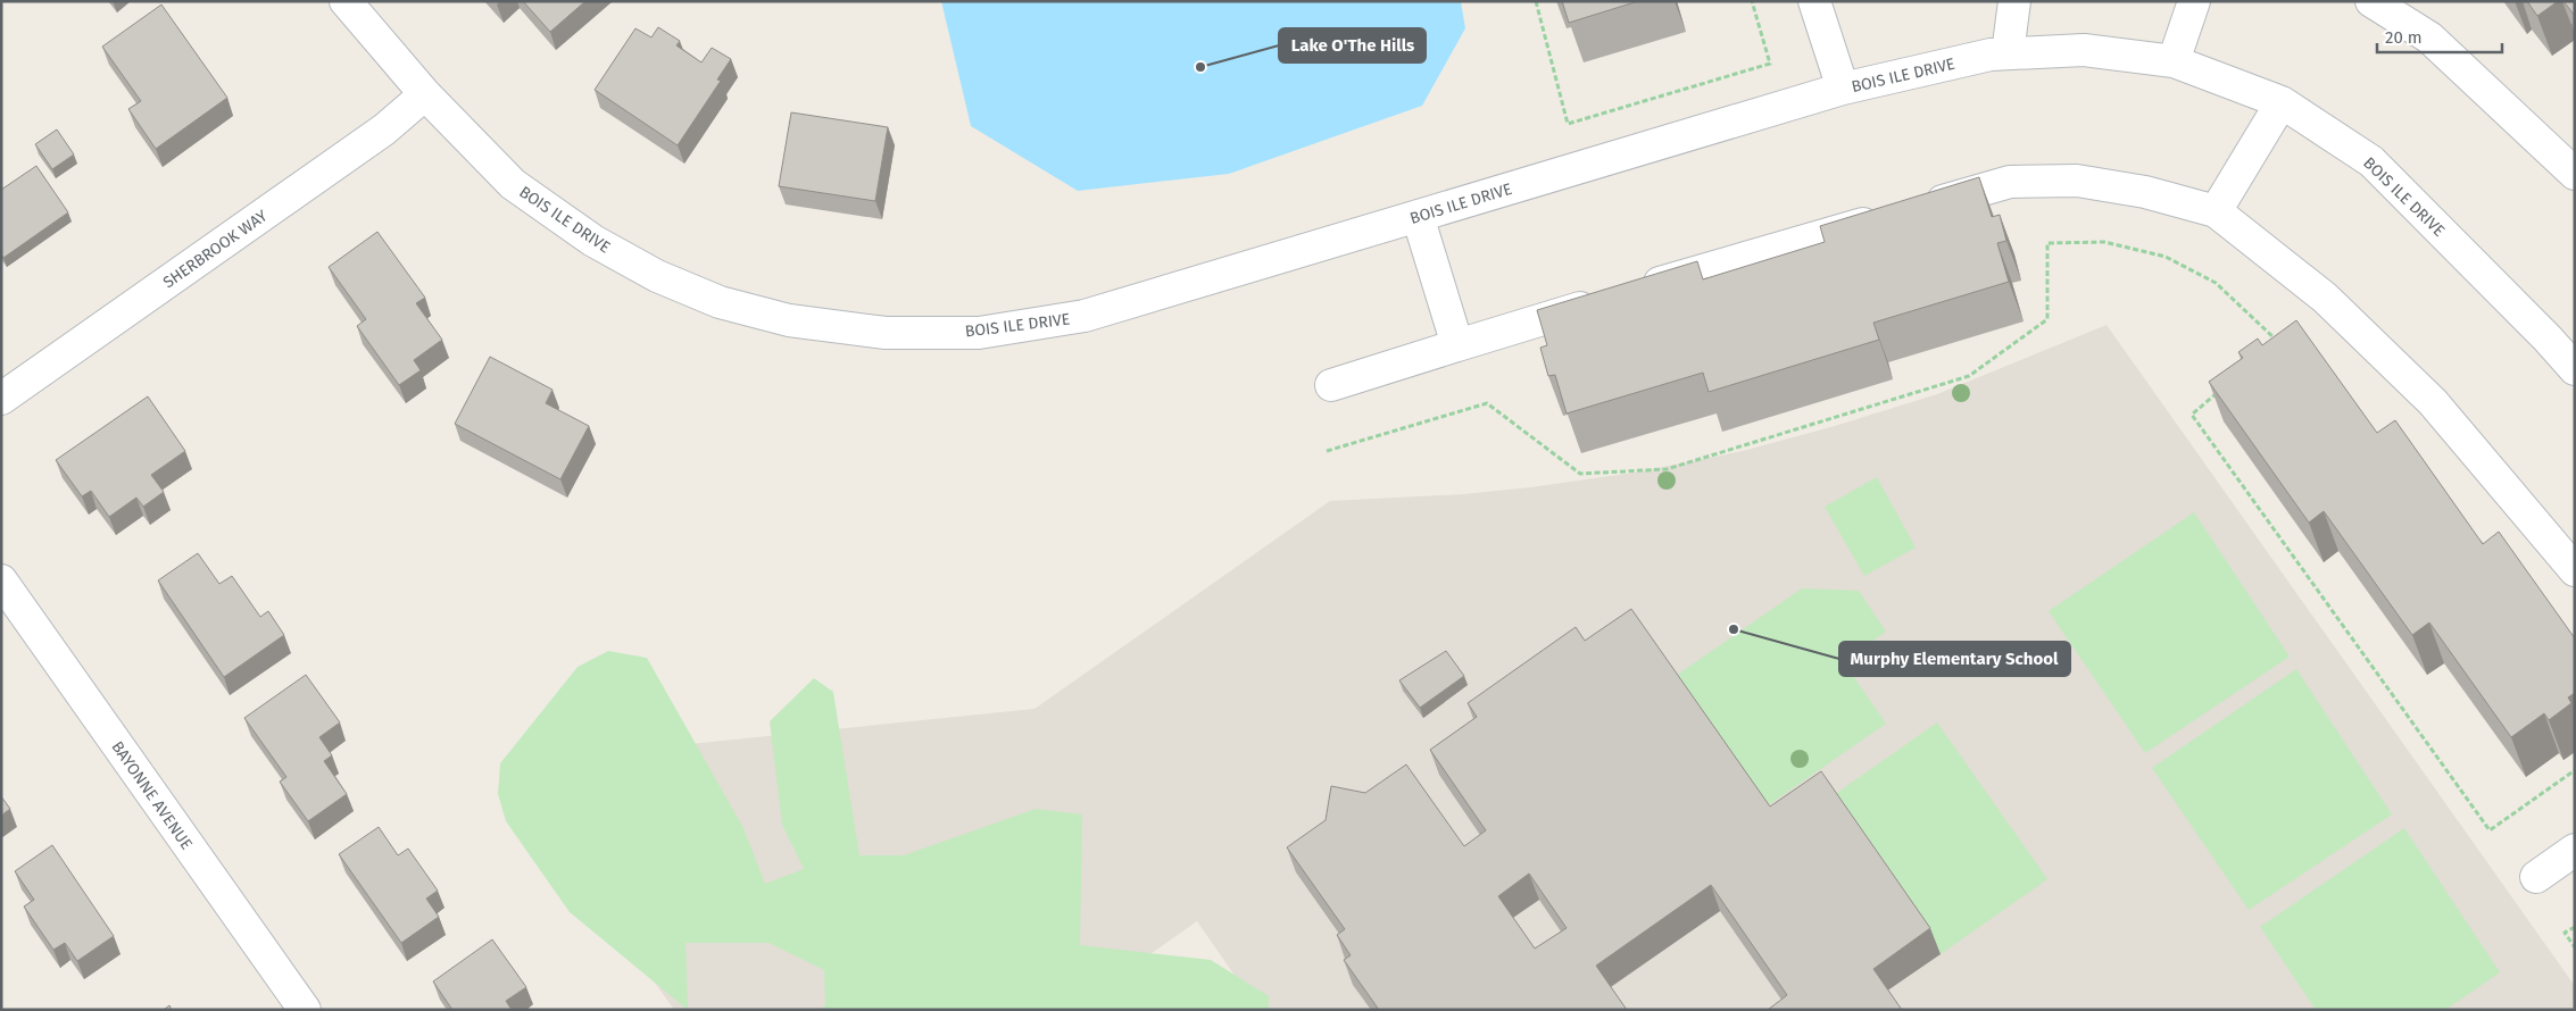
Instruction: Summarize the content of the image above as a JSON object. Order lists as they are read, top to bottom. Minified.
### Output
{"streets":{"street":["BOIS ILE DRIVE","SHERBROOK WAY","BAYONNE AVENUE"]},"crossings":[["BOIS ILE DRIVE","SHERBROOK WAY"]],"places":["Lake O'The Hills","Murphy Elementary School"],"scale_bar":"20 m"}
